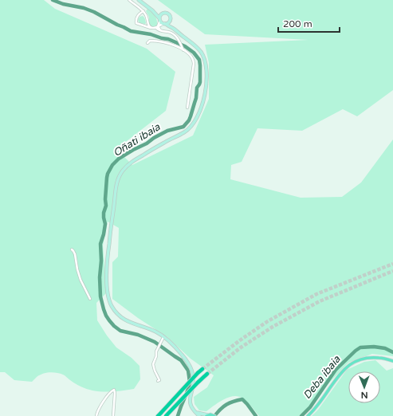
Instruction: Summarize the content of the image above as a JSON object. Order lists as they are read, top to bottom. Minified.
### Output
{"water":["Oñati ibaia","Deba ibaia"],"scale_bar":"200 m","north":"bottom"}
